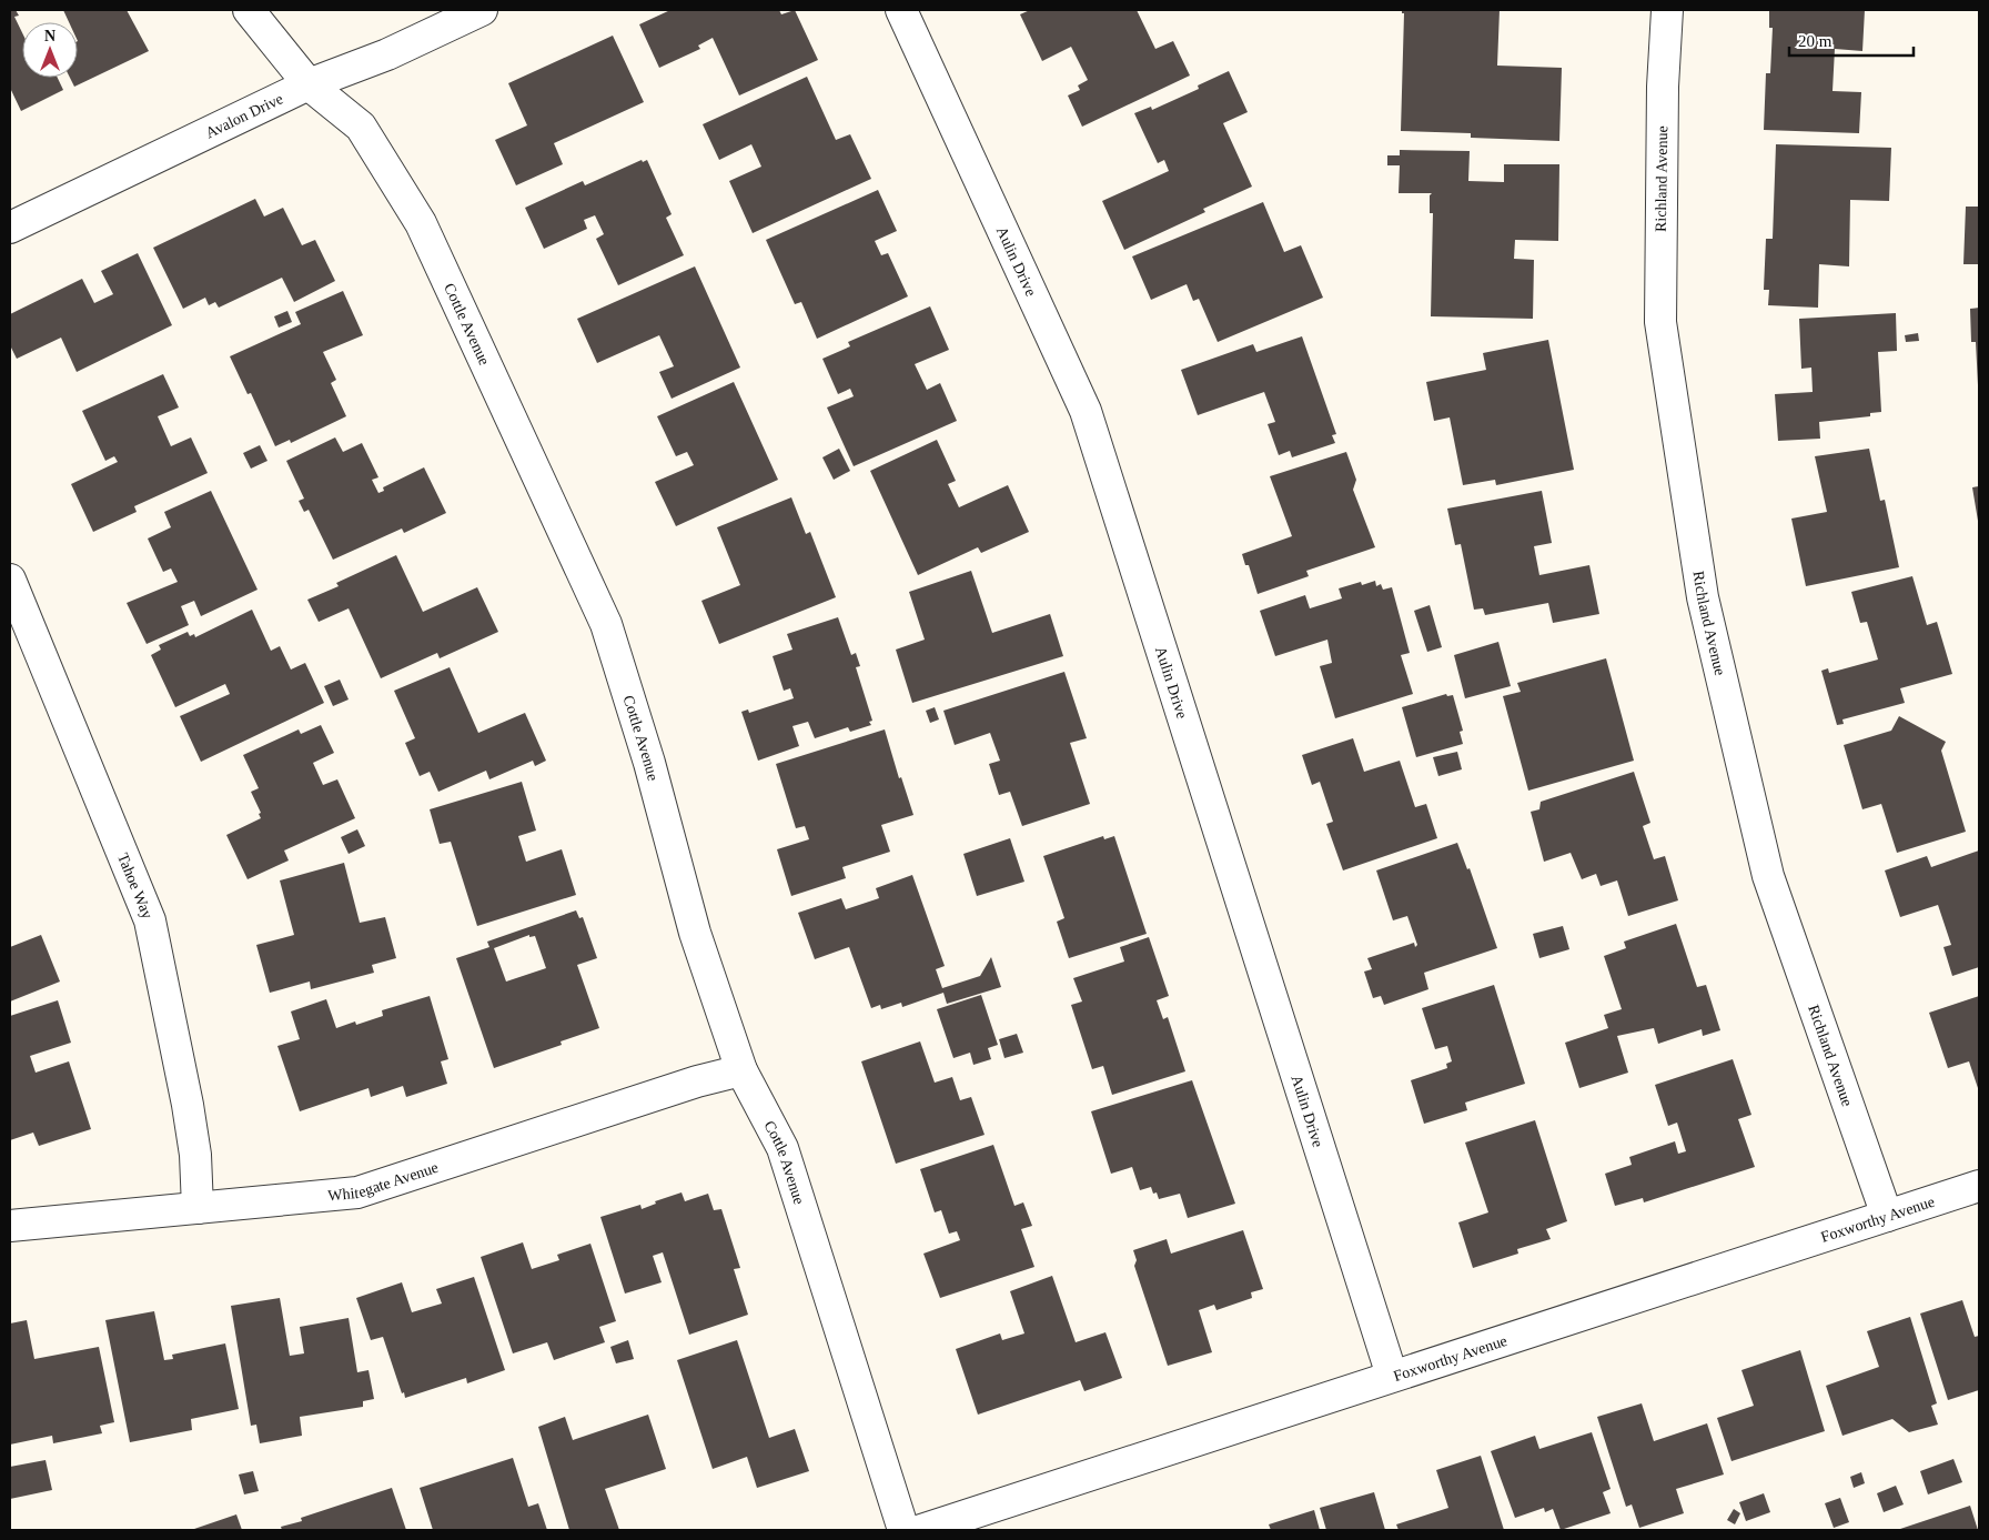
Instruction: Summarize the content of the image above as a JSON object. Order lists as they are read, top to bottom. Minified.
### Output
{"streets":{"street":["Avalon Drive","Richland Avenue","Aulin Drive","Cottle Avenue","Tahoe Way","Whitegate Avenue","Foxworthy Avenue"]},"crossings":[["Avalon Drive","Cottle Avenue"],["Richland Avenue","Foxworthy Avenue"],["Aulin Drive","Foxworthy Avenue"],["Cottle Avenue","Whitegate Avenue"],["Tahoe Way","Whitegate Avenue"]],"scale_bar":"20 m","north":"top"}
